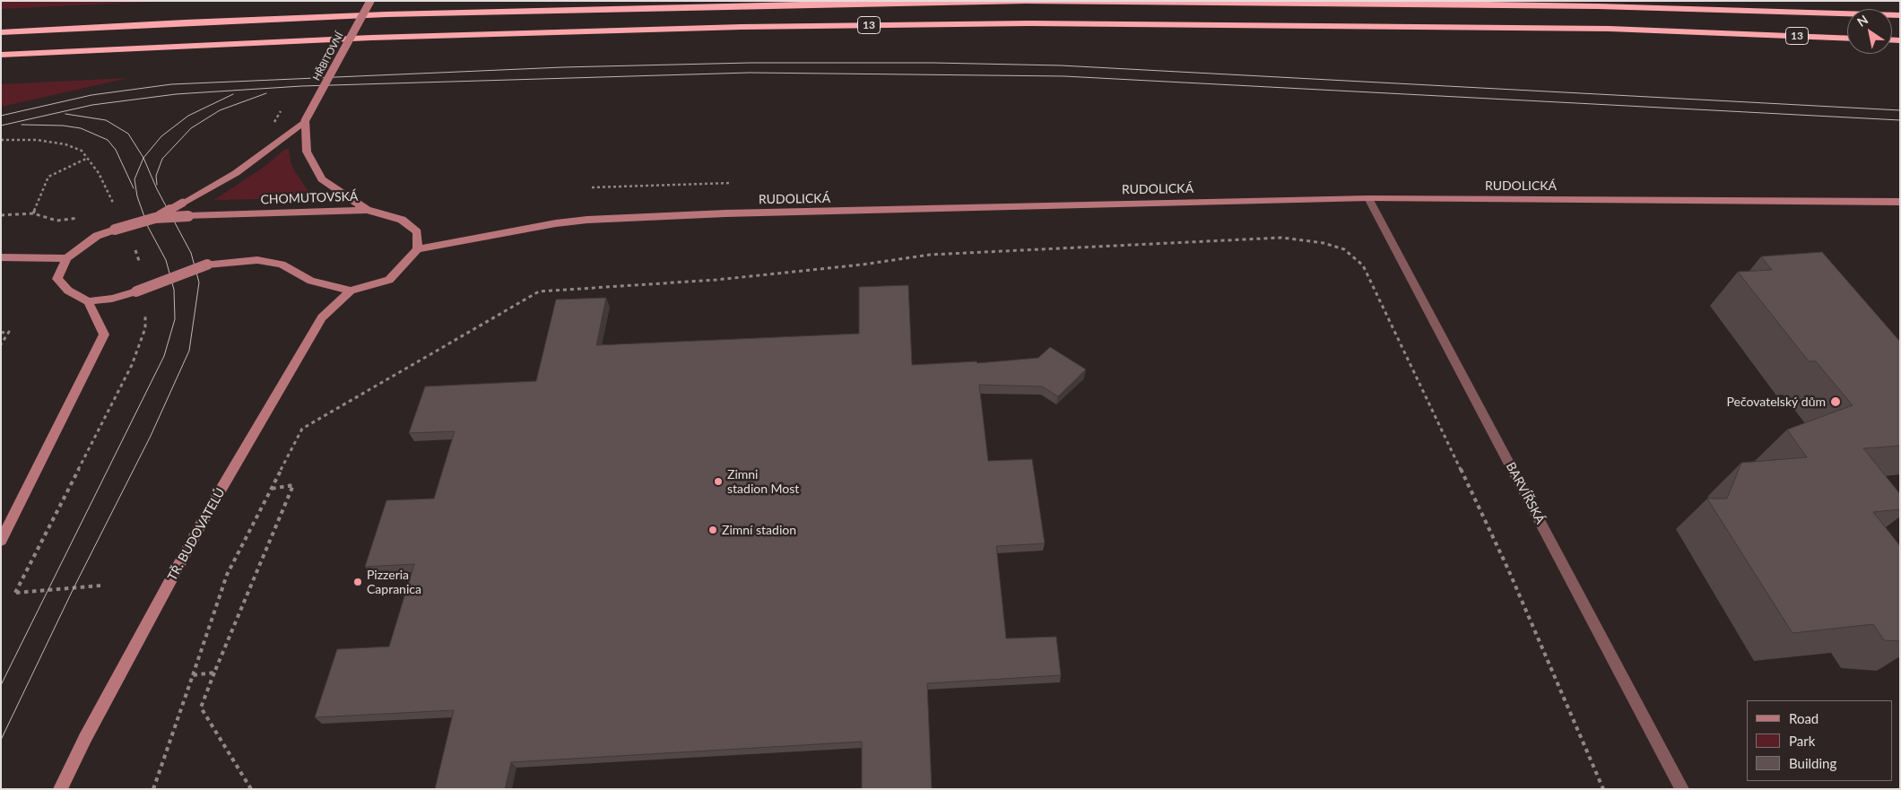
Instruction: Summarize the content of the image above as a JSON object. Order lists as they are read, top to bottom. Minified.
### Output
{"streets":{"highway":["13"],"street":["HŘBITOVNÍ","RUDOLICKÁ","CHOMUTOVSKÁ","BARVÍŘSKÁ","TŘ. BUDOVATELŮ"]},"crossings":[["RUDOLICKÁ","CHOMUTOVSKÁ"],["RUDOLICKÁ","BARVÍŘSKÁ"]],"places":["Pečovatelský dům","Zimni stadion Most","Zimní stadion","Pizzeria Capranica"],"legend":["Road","Park","Building"],"north":"top left"}
